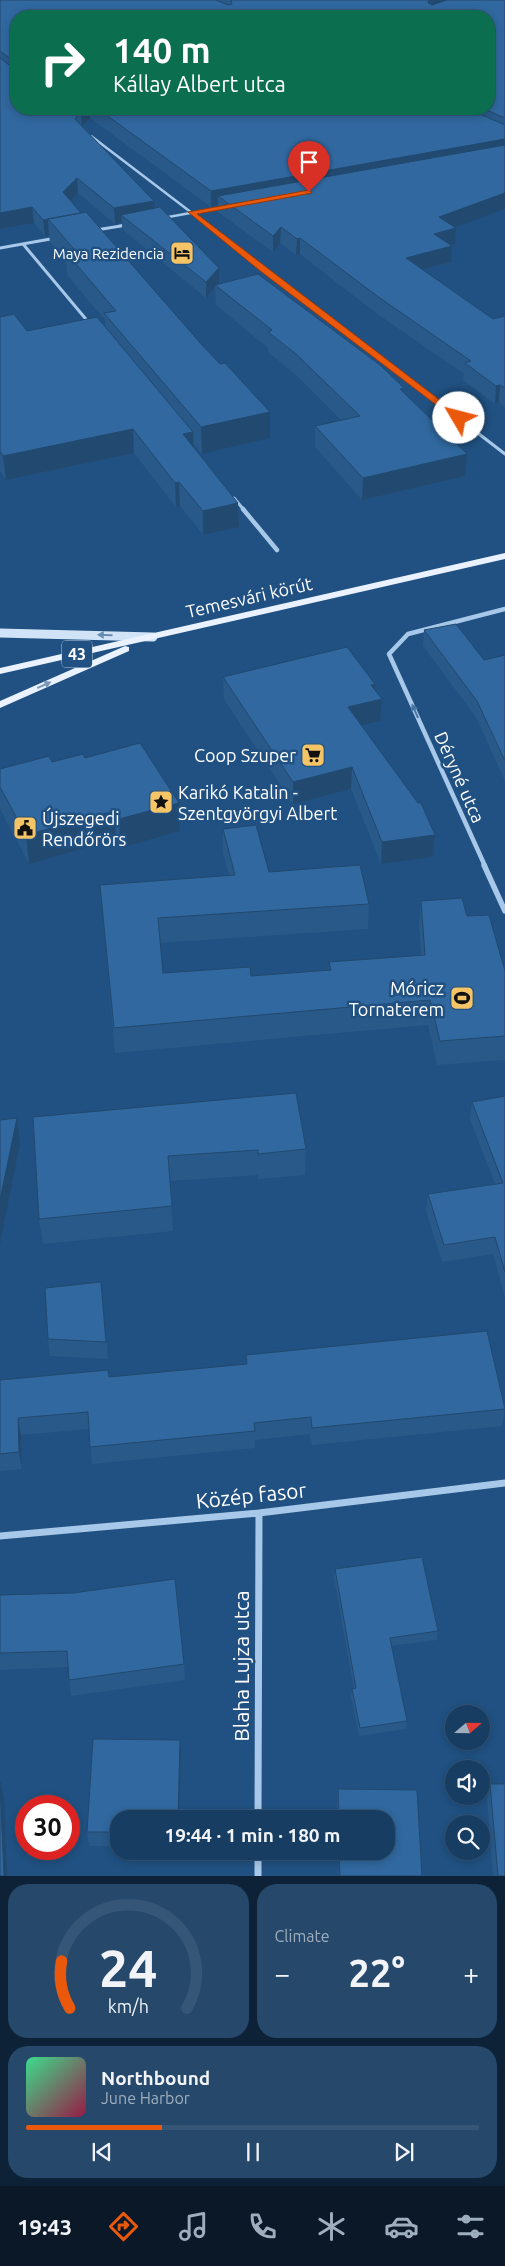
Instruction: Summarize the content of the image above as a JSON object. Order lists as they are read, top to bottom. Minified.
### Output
{"streets":{"main road":["Temesvári körút","43"],"street":["Déryné utca","Közép fasor","Blaha Lujza utca"]},"crossings":[["Közép fasor","Blaha Lujza utca"]],"places":{"hotel":["Maya Rezidencia"],"supermarket":["Coop Szuper"],"place":["Karikó Katalin - Szentgyörgyi Albert"],"public building":["Újszegedi Rendőrörs"],"sports":["Móricz Tornaterem"]},"north":"right","page":{"turn":["140 m","Kállay Albert utca"],"limit":"30","trip":"19:44 · 1 min · 180 m","tile":"Climate","heat":["−","22°","+"],"song":["Northbound","June Harbor"],"tabs":"19:43","gauge":["24","km/h"]}}
